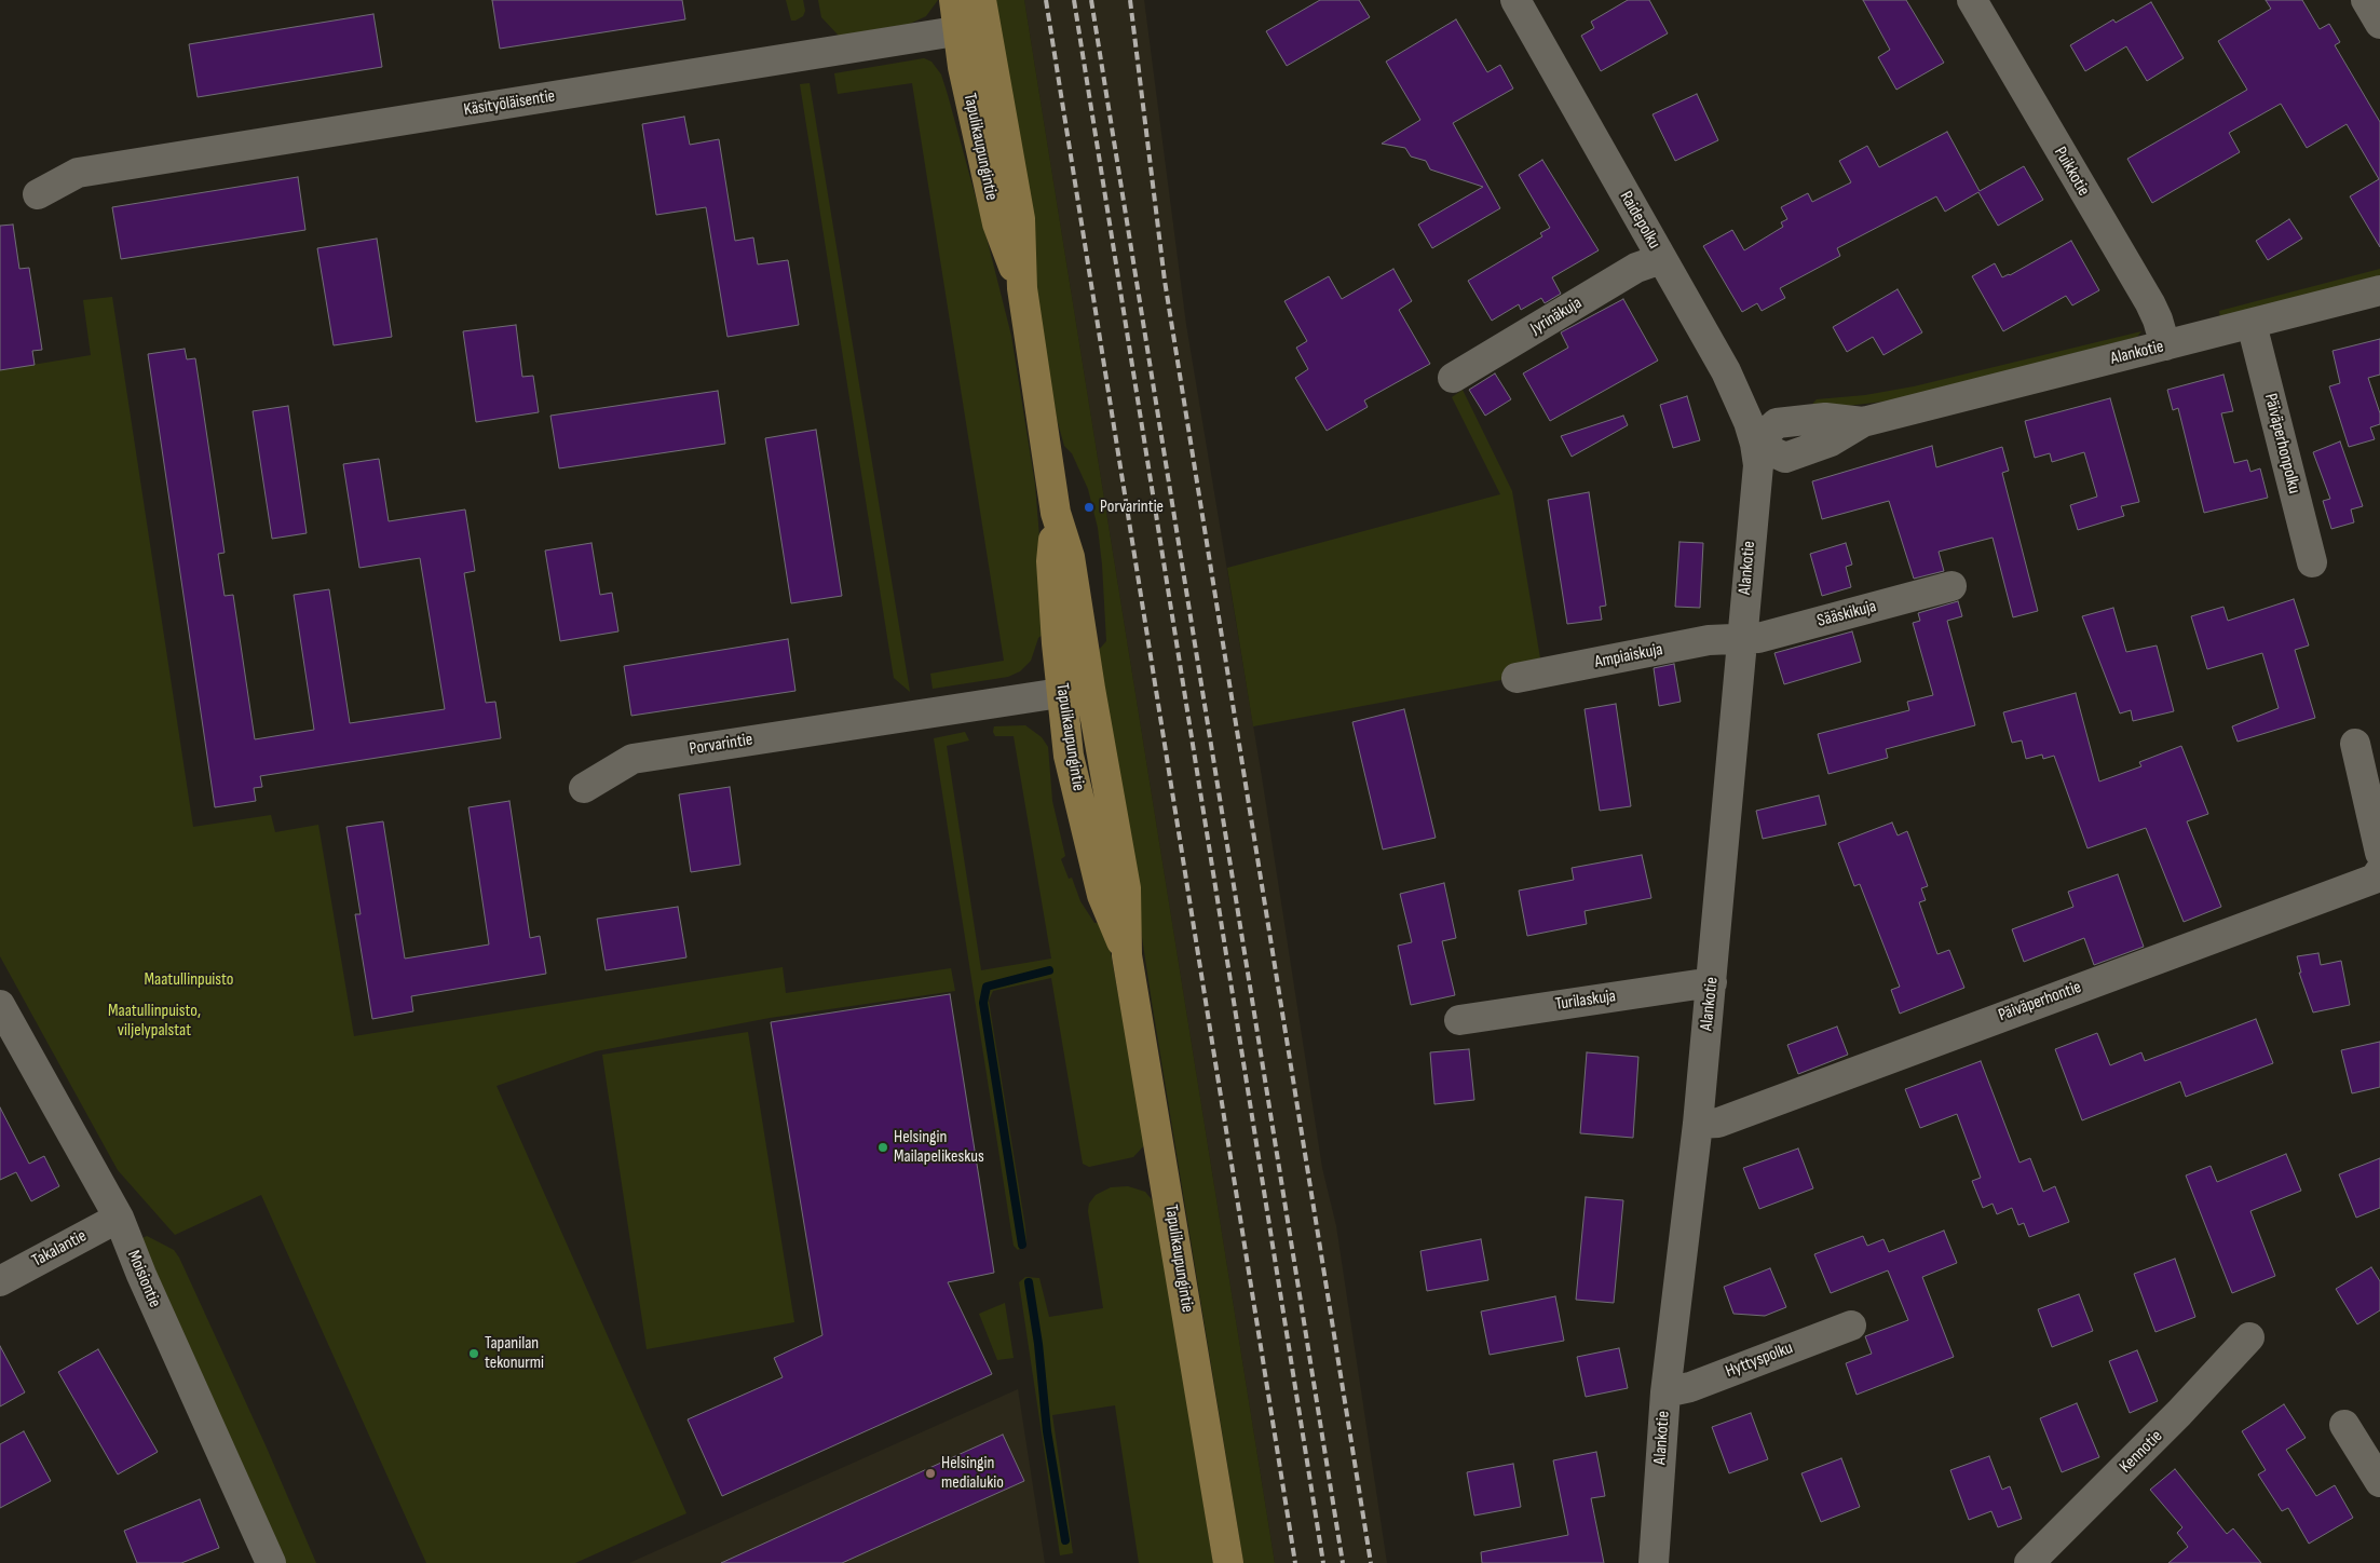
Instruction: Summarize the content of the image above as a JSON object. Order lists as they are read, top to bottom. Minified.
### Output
{"streets":{"main road":["Tapulikaupungintie"],"street":["Käsityöläisentie","Puikkotie","Raidepolku","Jyrinäkuja","Alankotie","Päiväperhonpolku","Sääskikuja","Ampiaiskuja","Porvarintie","Turilaskuja","Päiväperhontie","Takalantie","Moisiontie","Hyttyspolku","Kennotie"]},"crossings":[["Käsityöläisentie","Tapulikaupungintie"],["Tapulikaupungintie","Porvarintie"],["Puikkotie","Alankotie"],["Raidepolku","Jyrinäkuja"],["Raidepolku","Alankotie"],["Alankotie","Päiväperhonpolku"],["Alankotie","Sääskikuja"],["Alankotie","Ampiaiskuja"],["Alankotie","Turilaskuja"],["Alankotie","Päiväperhontie"],["Alankotie","Hyttyspolku"],["Sääskikuja","Ampiaiskuja"],["Takalantie","Moisiontie"]],"parks":["Maatullinpuisto","Maatullinpuisto, viljelypalstat"],"places":["Porvarintie","Helsingin Mailapelikeskus","Tapanilan tekonurmi","Helsingin medialukio"]}
